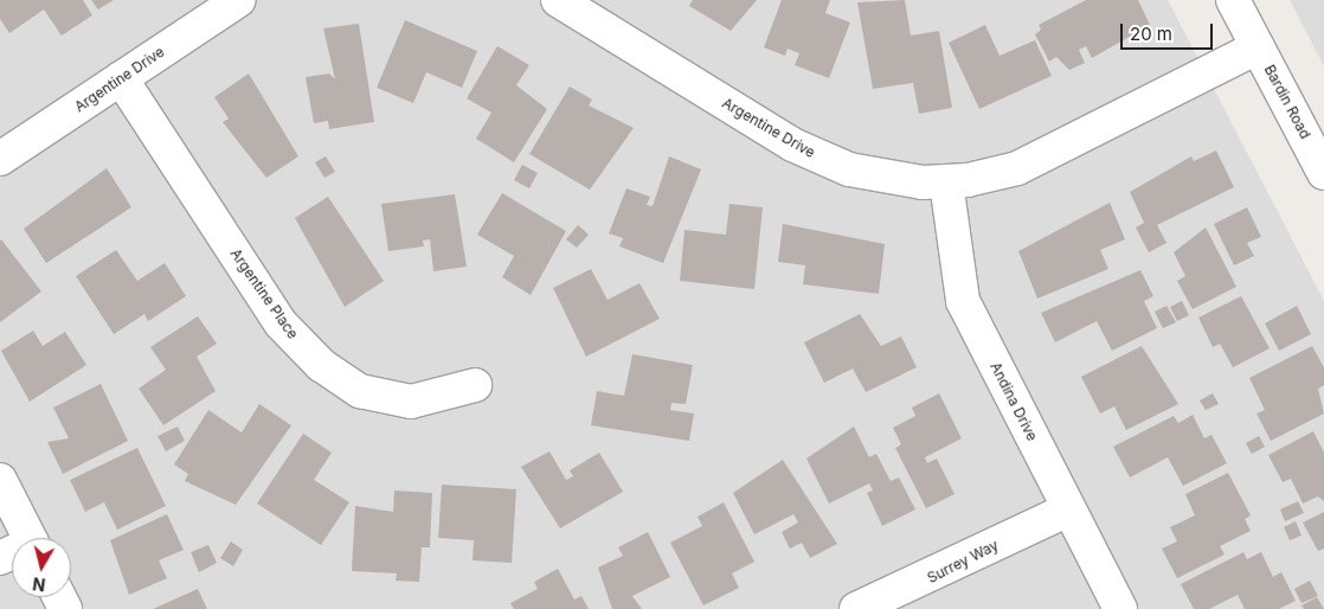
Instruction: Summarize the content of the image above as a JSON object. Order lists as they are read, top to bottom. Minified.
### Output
{"streets":{"street":["Argentine Drive","Bardin Road","Argentine Place","Andina Drive","Surrey Way"]},"crossings":[["Argentine Drive","Bardin Road"],["Argentine Drive","Argentine Place"],["Argentine Drive","Andina Drive"],["Andina Drive","Surrey Way"]],"scale_bar":"20 m","north":"bottom"}
